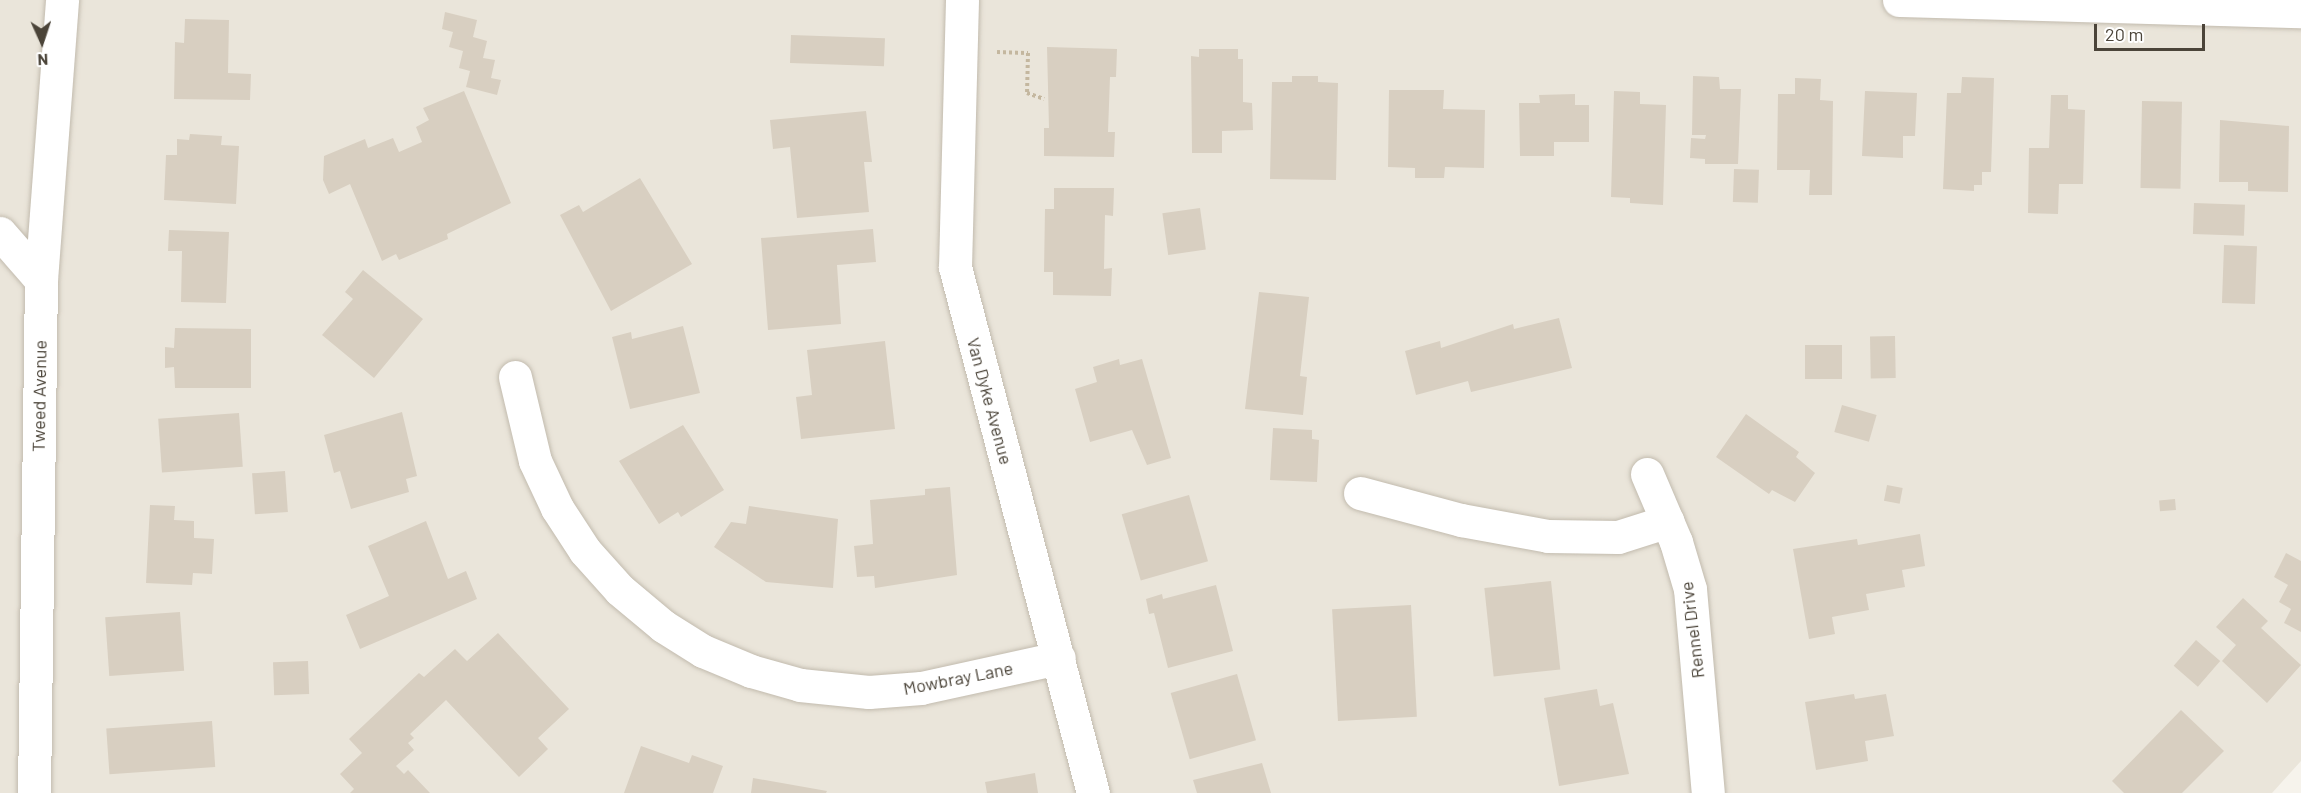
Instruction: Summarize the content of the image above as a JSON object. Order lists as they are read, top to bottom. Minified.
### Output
{"streets":{"street":["Tweed Avenue","Van Dyke Avenue","Rennel Drive","Mowbray Lane"]},"crossings":[["Van Dyke Avenue","Mowbray Lane"]],"scale_bar":"20 m","north":"bottom"}
